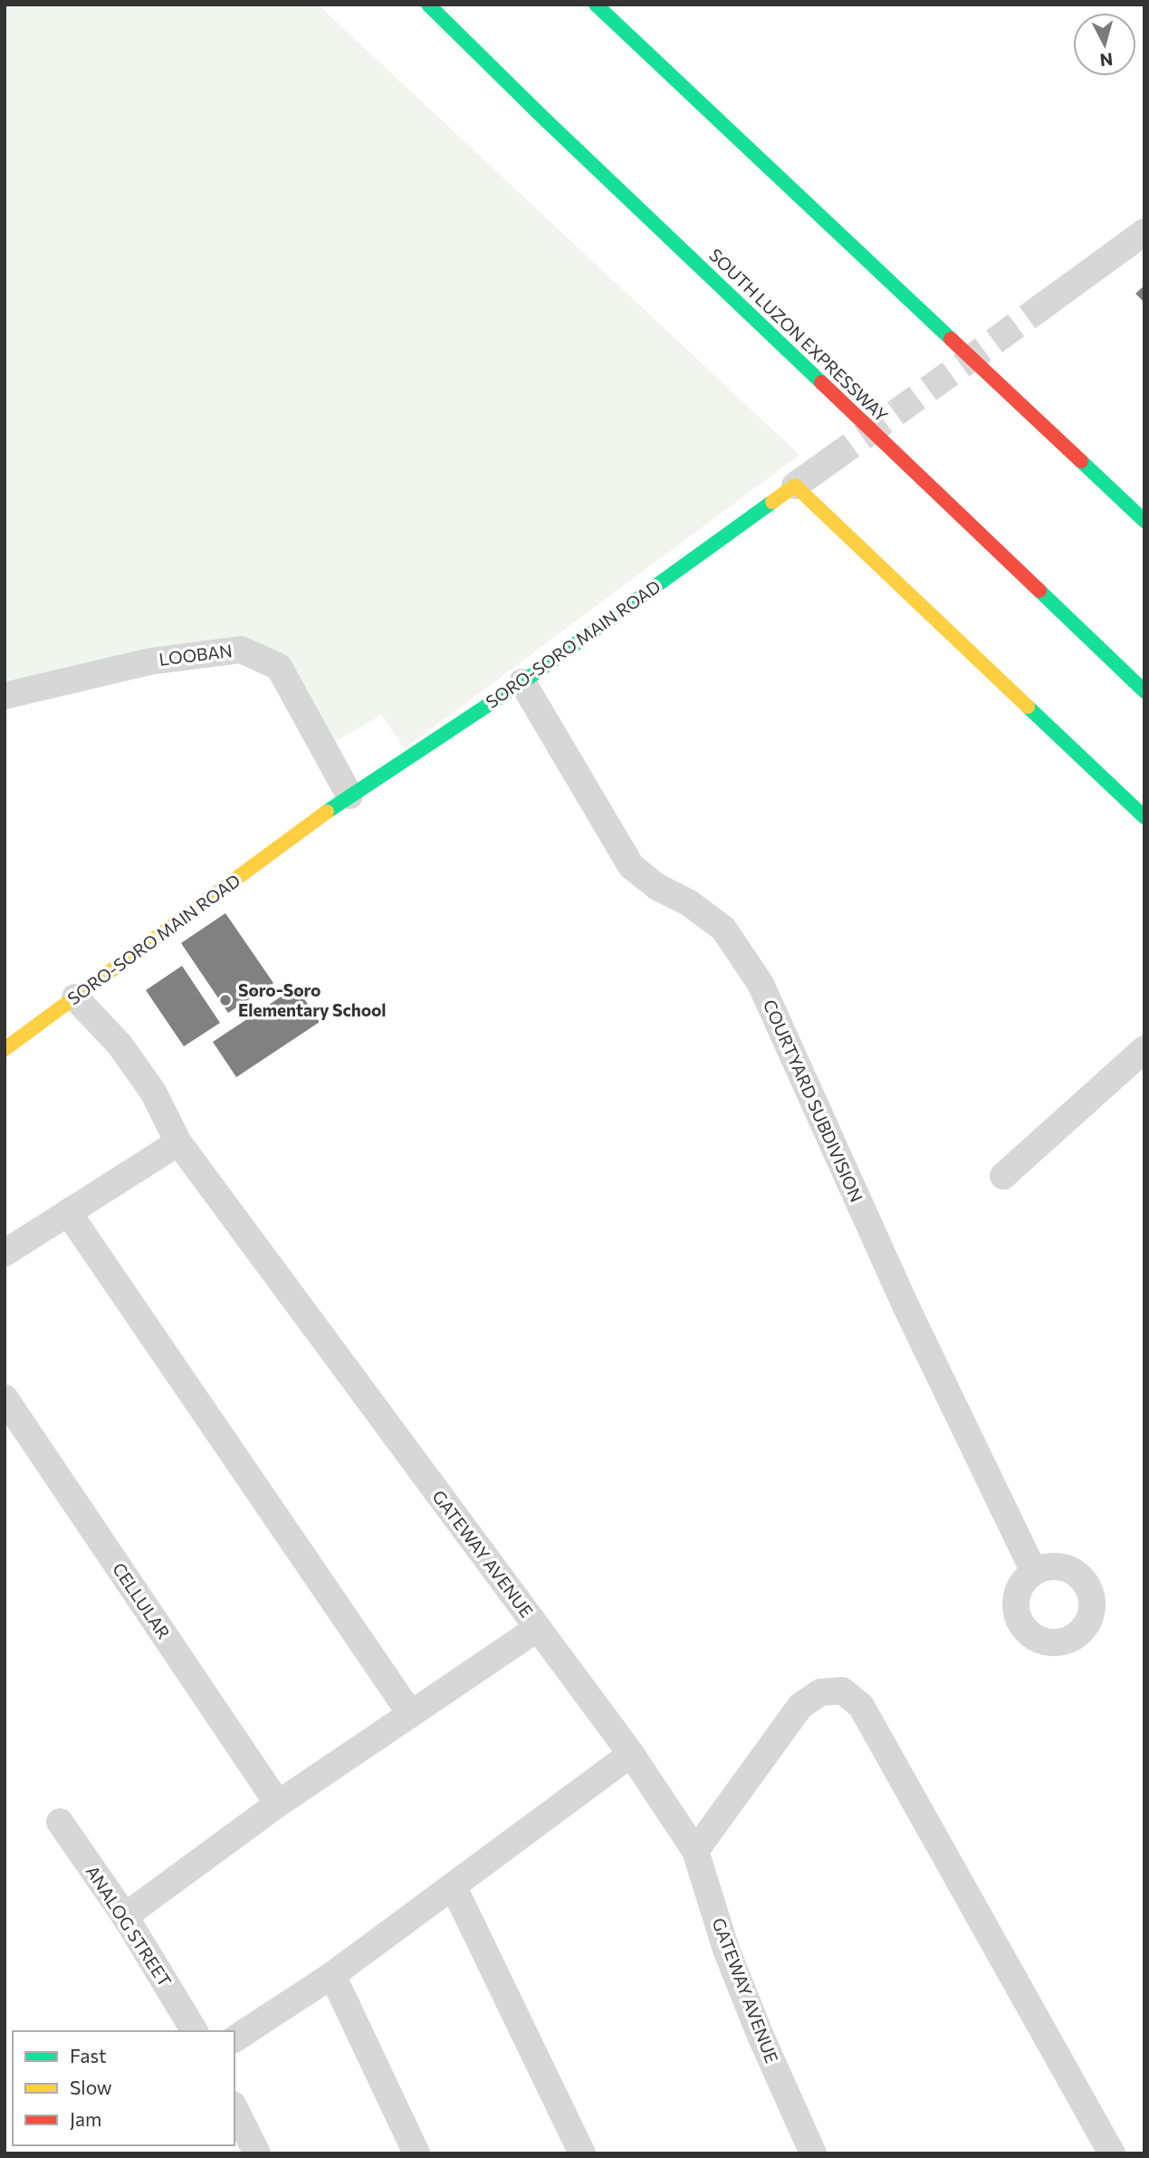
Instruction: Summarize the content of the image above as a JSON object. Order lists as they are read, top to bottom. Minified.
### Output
{"streets":{"main road":["SOUTH LUZON EXPRESSWAY","SORO-SORO MAIN ROAD"],"street":["LOOBAN","COURTYARD SUBDIVISION","GATEWAY AVENUE","CELLULAR","ANALOG STREET"]},"crossings":[["SORO-SORO MAIN ROAD","LOOBAN"],["SORO-SORO MAIN ROAD","COURTYARD SUBDIVISION"],["SORO-SORO MAIN ROAD","GATEWAY AVENUE"]],"places":["Soro-Soro Elementary School"],"legend":["Fast","Slow","Jam"],"north":"bottom"}
